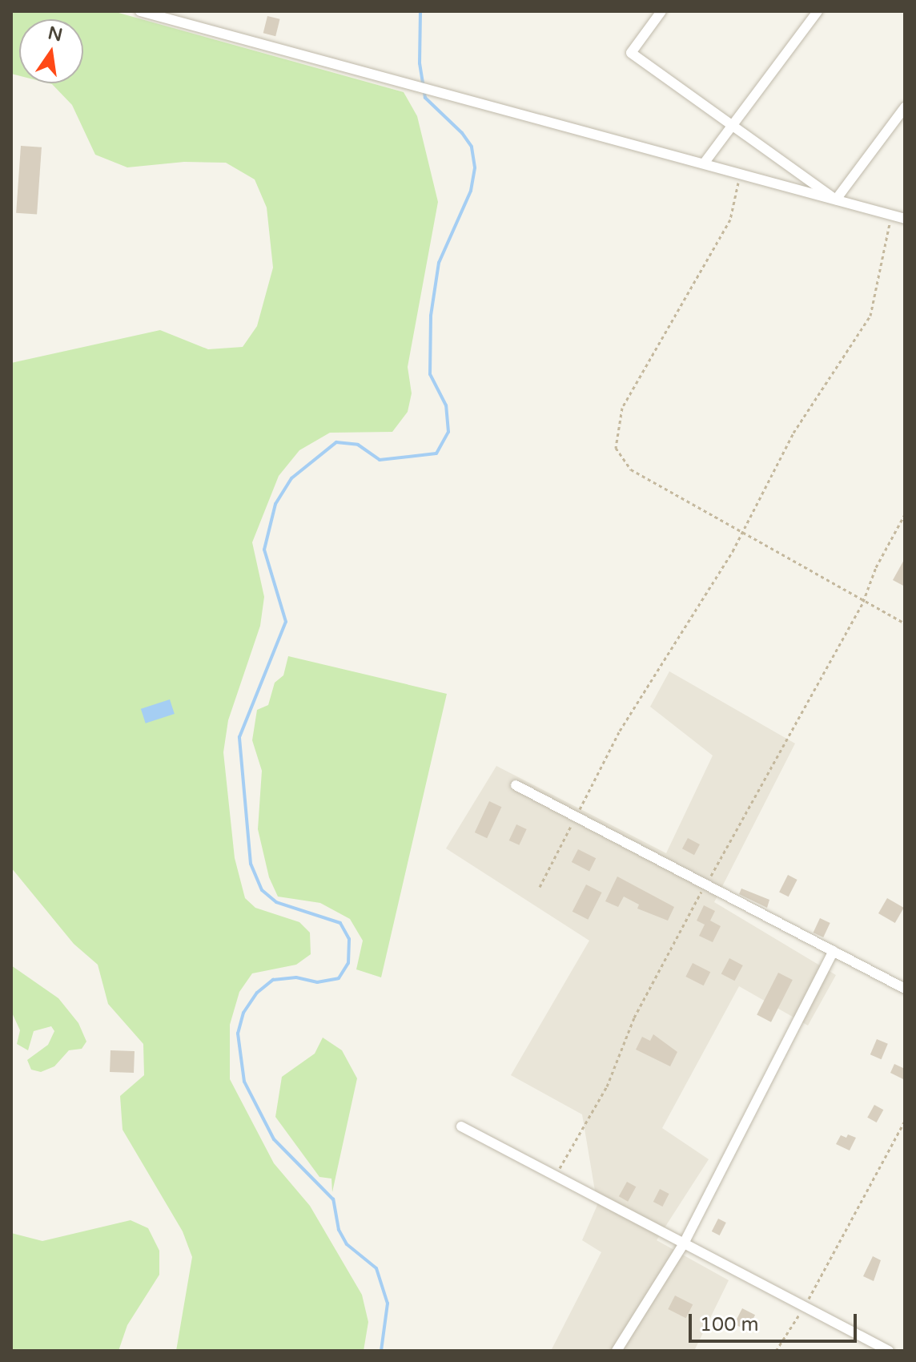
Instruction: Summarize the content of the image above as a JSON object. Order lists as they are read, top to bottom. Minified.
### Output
{"scale_bar":"100 m","north":"top"}
